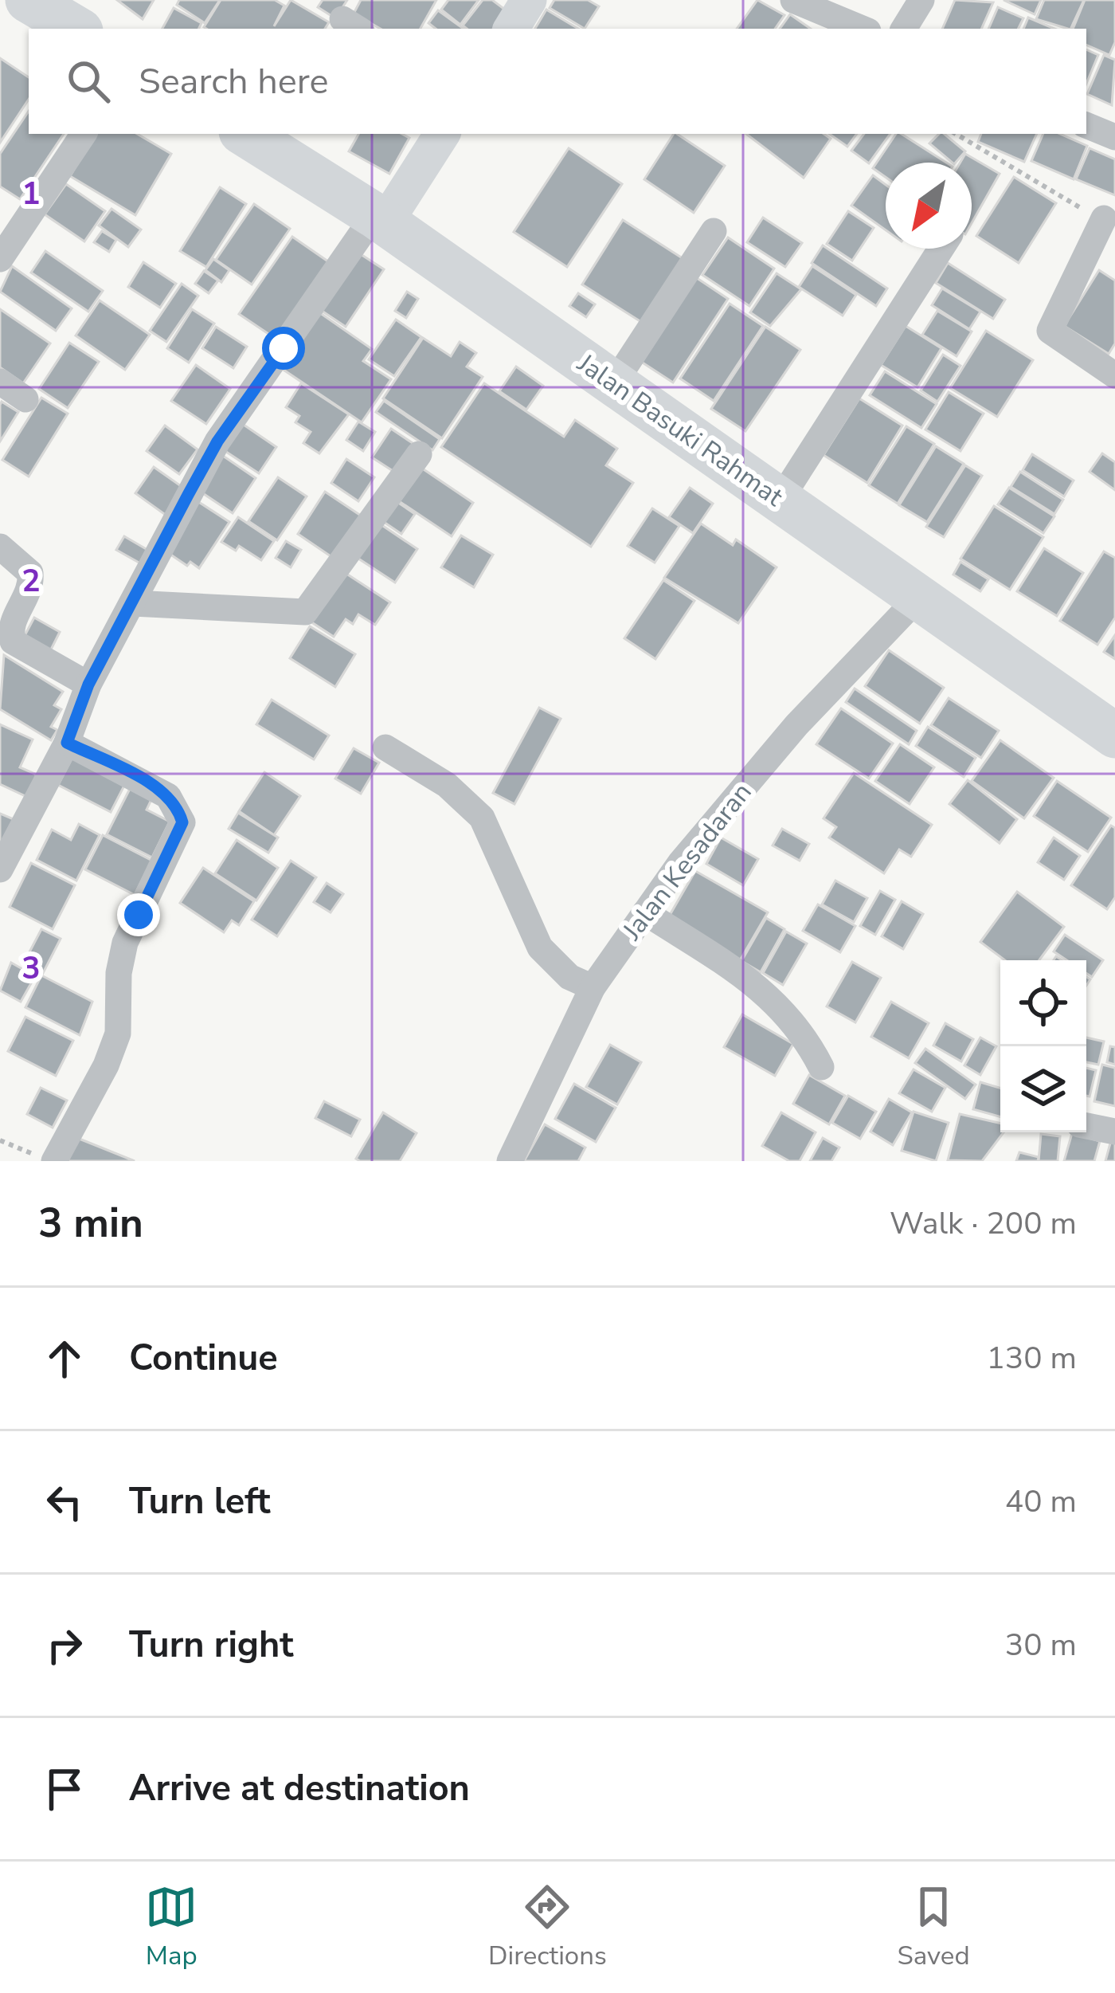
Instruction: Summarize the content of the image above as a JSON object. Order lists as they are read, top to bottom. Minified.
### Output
{"streets":{"highway":["Jalan Basuki Rahmat"],"street":["Jalan Kesadaran"]},"crossings":[["Jalan Basuki Rahmat","Jalan Kesadaran"]],"north":"bottom left","page":{"search":"Search here","heading":["3 min","Walk · 200 m"],"list":[["Continue","130 m"],["Turn left","40 m"],["Turn right","30 m"],"Arrive at destination"],"nav":["Map","Directions","Saved"]},"grid":{"rows":["1","2","3"]}}
